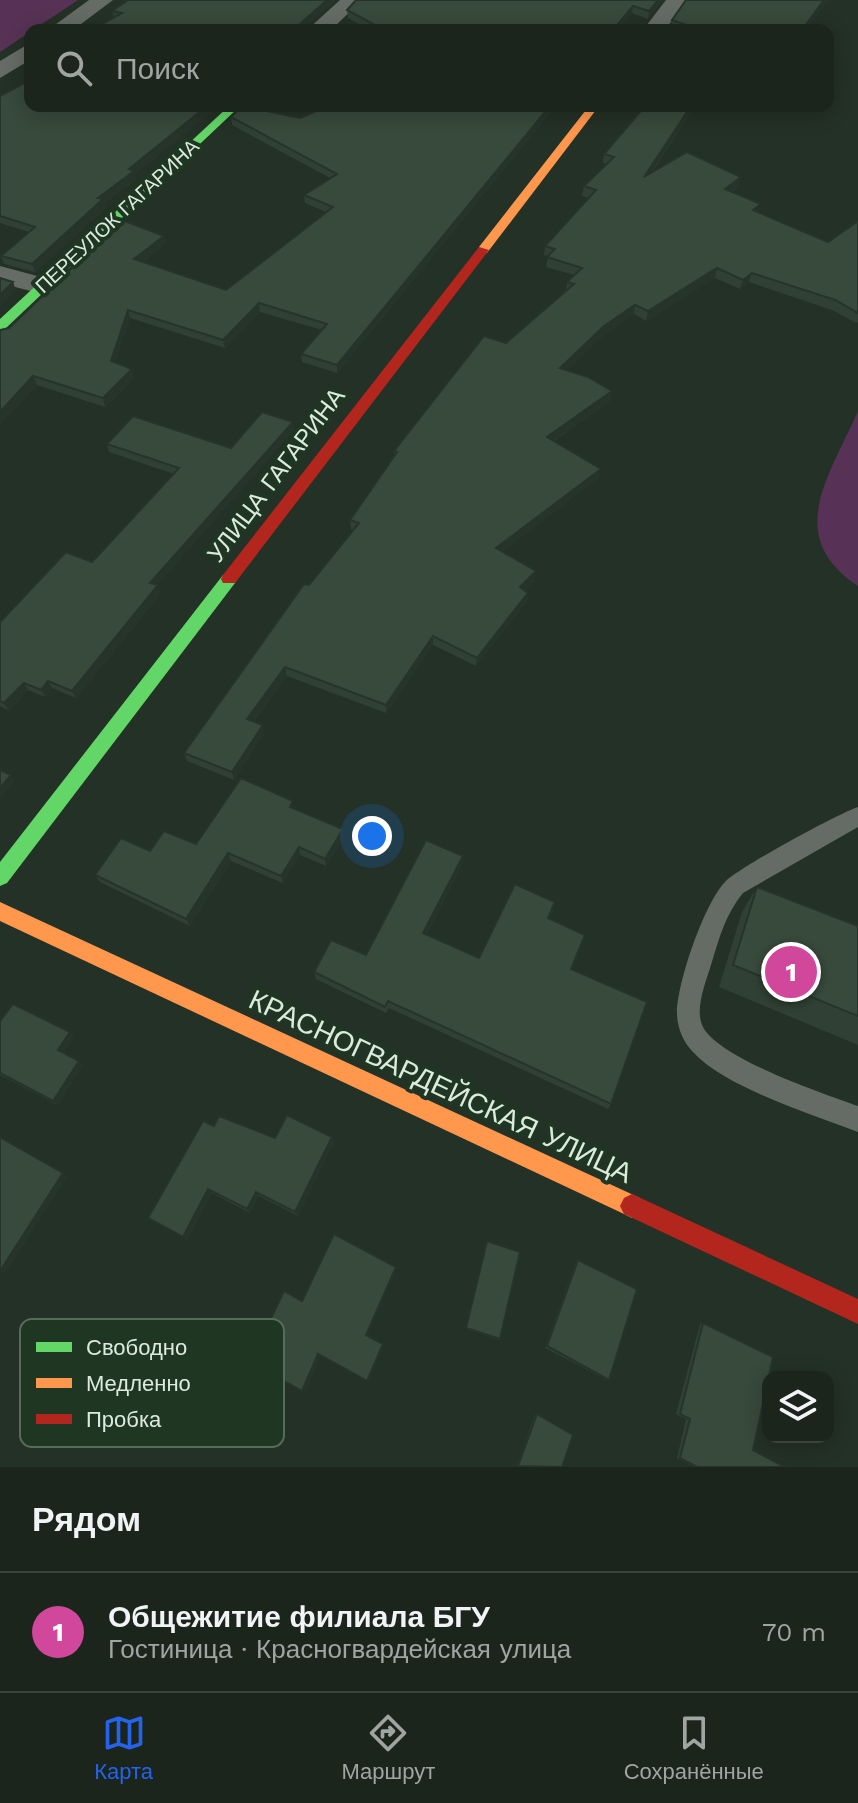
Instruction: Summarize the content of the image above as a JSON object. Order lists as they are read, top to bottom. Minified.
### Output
{"streets":{"street":["ПЕРЕУЛОК ГАГАРИНА","УЛИЦА ГАГАРИНА","КРАСНОГВАРДЕЙСКАЯ УЛИЦА"]},"legend":["Свободно","Медленно","Пробка"],"page":{"search":"Поиск","pins":"1","heading":"Рядом","list":[{"mark":"1","name":"Общежитие филиала БГУ","note":"Гостиница · Красногвардейская улица","value":"70 m"}],"nav":["Карта","Маршрут","Сохранённые"]}}
